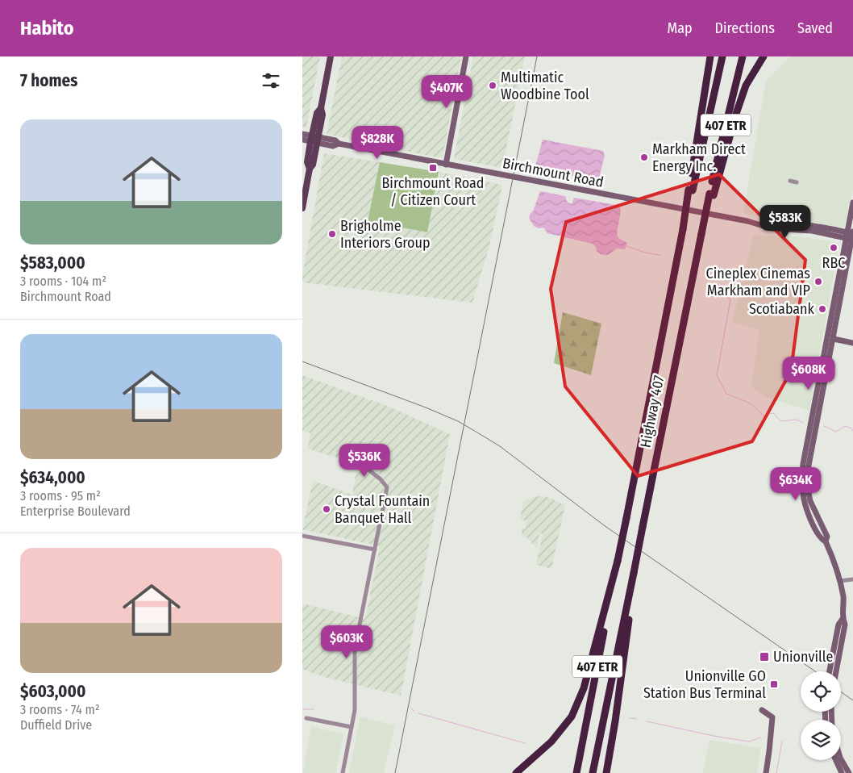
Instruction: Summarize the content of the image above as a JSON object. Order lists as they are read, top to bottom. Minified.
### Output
{"streets":{"highway":["407 ETR","Highway 407"],"main road":["Birchmount Road"]},"places":{"other":["Multimatic Woodbine Tool","Markham Direct Energy Inc.","Brigholme Interiors Group","RBC","Cineplex Cinemas Markham and VIP","Scotiabank","Crystal Fountain Banquet Hall"],"transit":["Birchmount Road / Citizen Court","Unionville","Unionville GO Station Bus Terminal"]},"page":{"header":"Habito","nav":["Map","Directions","Saved"],"heading":"7 homes","price":["$407K","$828K","$583K","$608K","$536K","$634K","$603K"],"list":[{"name":"$583,000","note":"3 rooms · 104 m² · Birchmount Road"},{"name":"$634,000","note":"3 rooms · 95 m² · Enterprise Boulevard"},{"name":"$603,000","note":"3 rooms · 74 m² · Duffield Drive"}]}}
